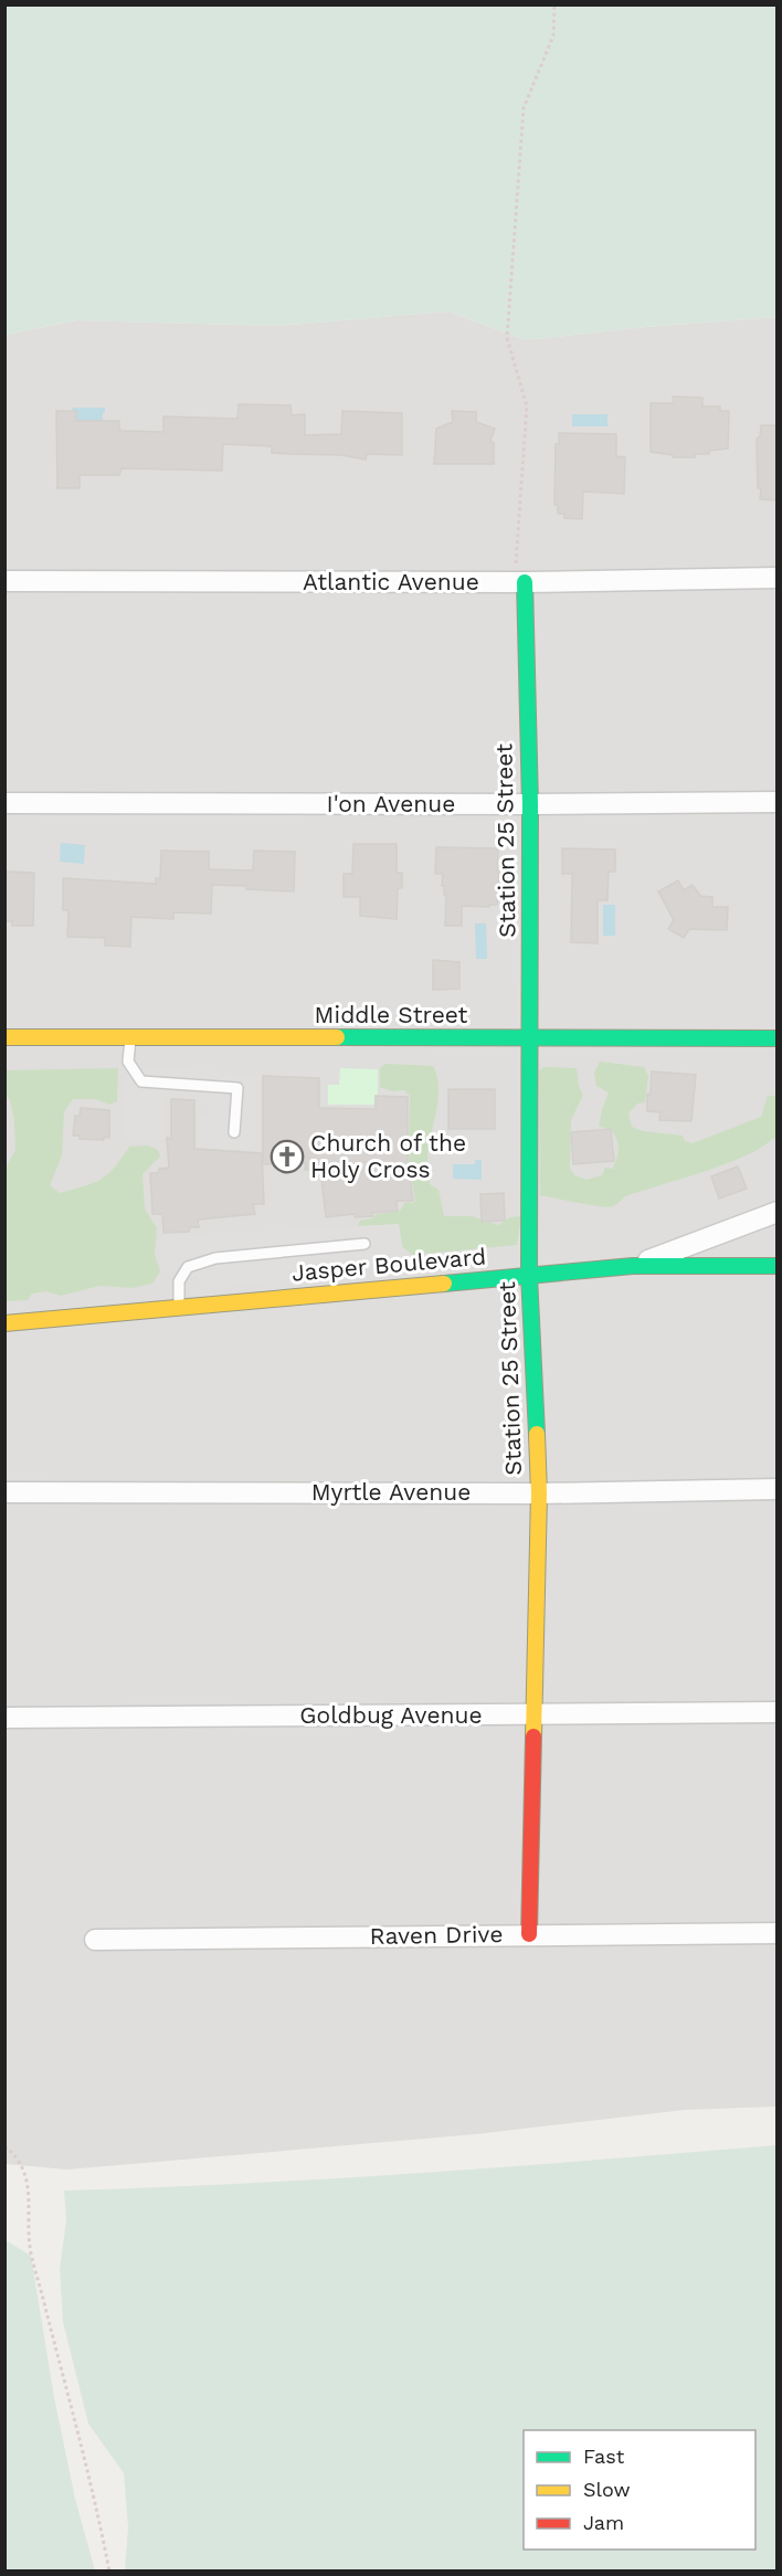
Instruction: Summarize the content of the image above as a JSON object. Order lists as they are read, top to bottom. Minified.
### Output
{"streets":{"street":["Atlantic Avenue","I'on Avenue","Station 25 Street","Middle Street","Jasper Boulevard","Myrtle Avenue","Goldbug Avenue","Raven Drive"]},"crossings":[["Atlantic Avenue","Station 25 Street"],["I'on Avenue","Station 25 Street"],["Station 25 Street","Middle Street"],["Station 25 Street","Jasper Boulevard"],["Station 25 Street","Myrtle Avenue"],["Station 25 Street","Goldbug Avenue"],["Station 25 Street","Raven Drive"]],"places":{"church":["Church of the Holy Cross"]},"legend":["Fast","Slow","Jam"]}
